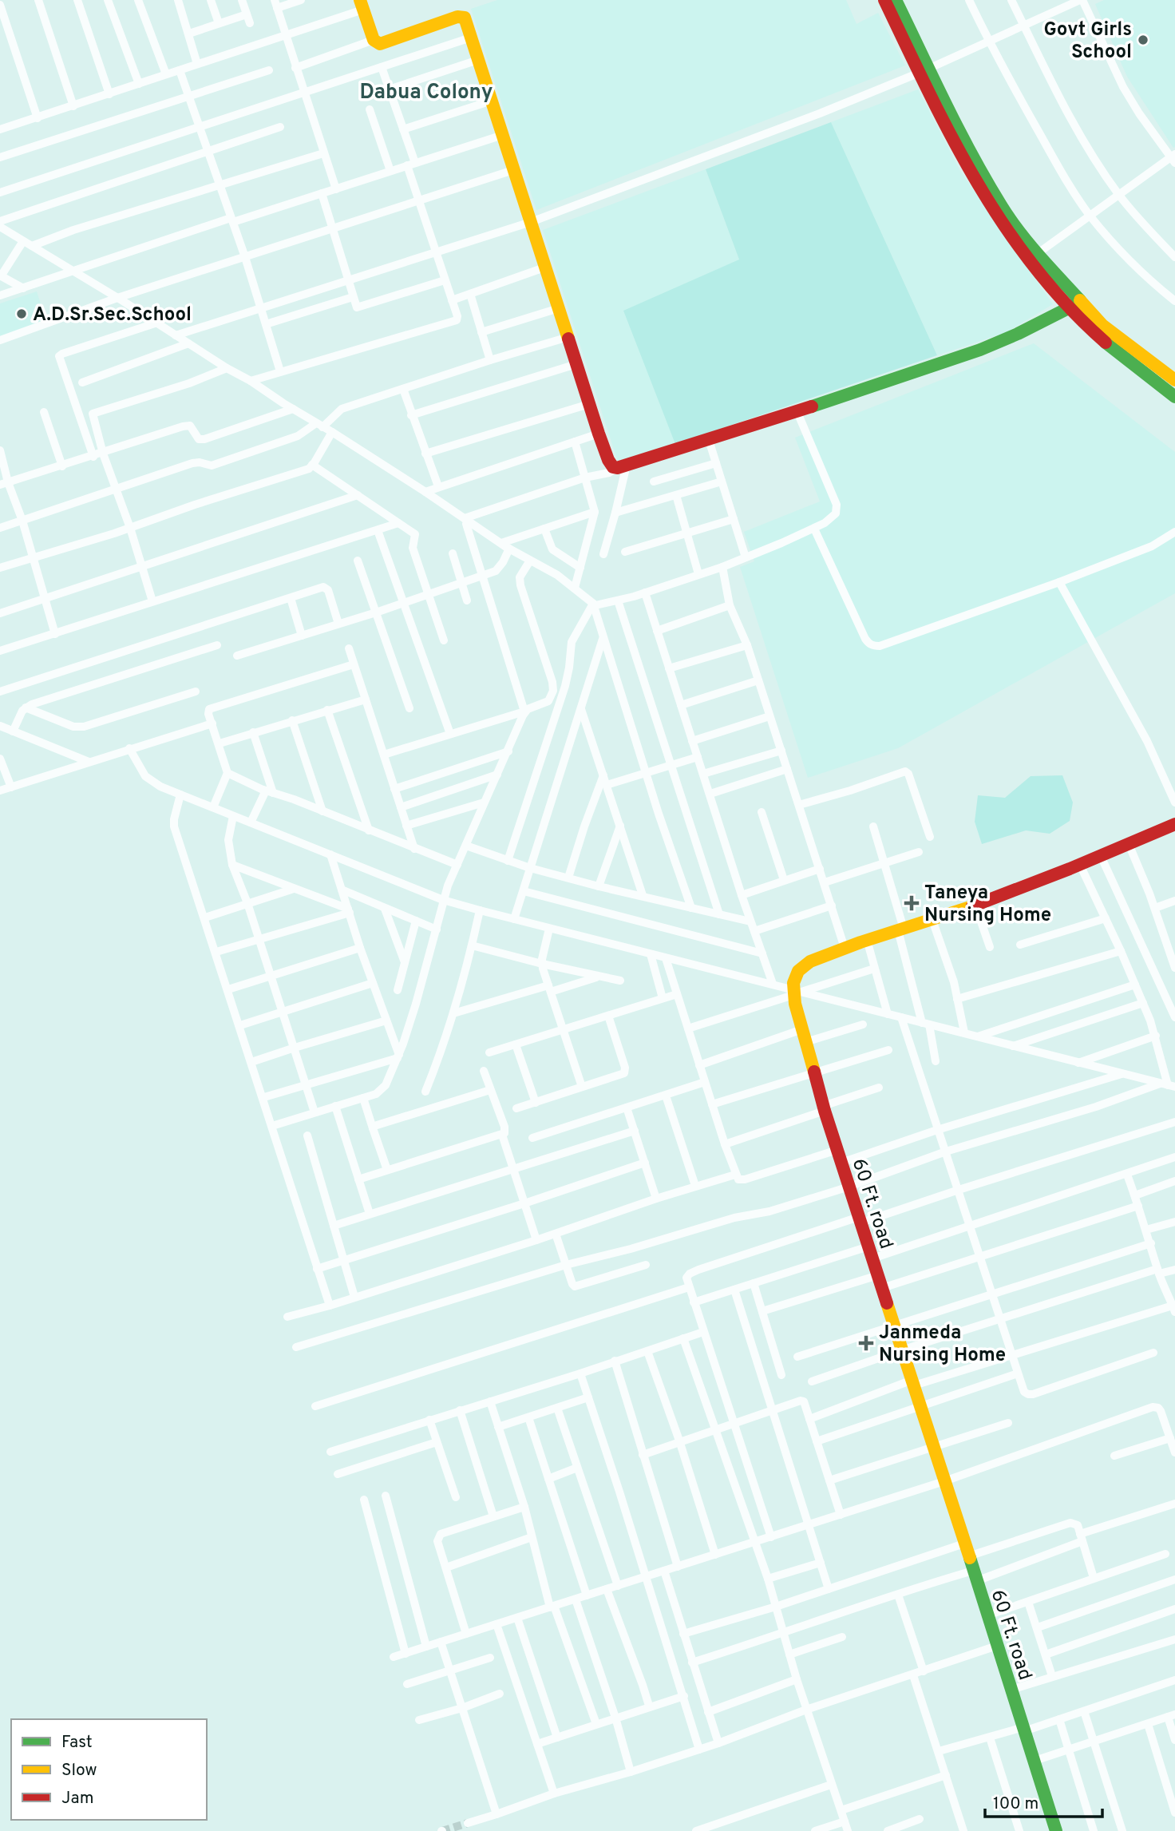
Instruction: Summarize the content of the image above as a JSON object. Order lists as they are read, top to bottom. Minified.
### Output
{"streets":{"street":["60 Ft. road"]},"districts":["Dabua Colony"],"places":{"other":["Govt Girls School","A.D.Sr.Sec.School"],"health":["Taneya Nursing Home","Janmeda Nursing Home"]},"legend":["Fast","Slow","Jam"],"scale_bar":"100 m"}
